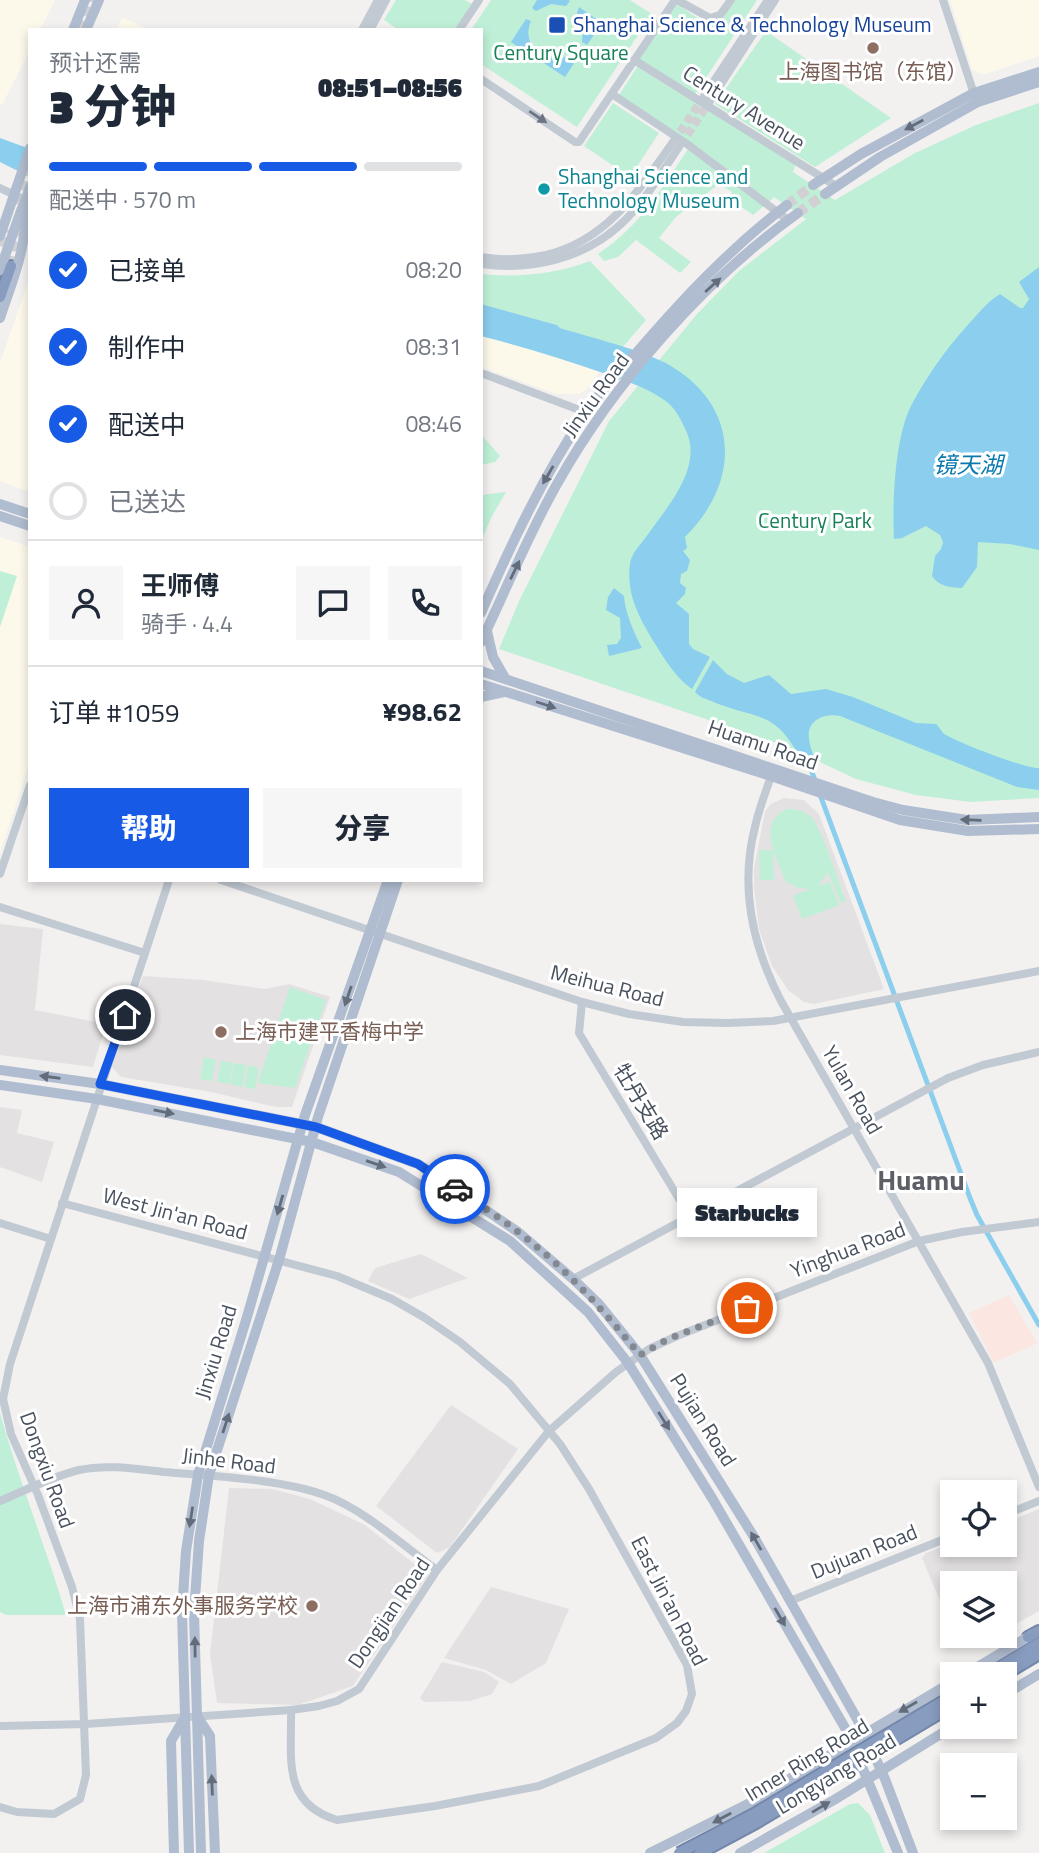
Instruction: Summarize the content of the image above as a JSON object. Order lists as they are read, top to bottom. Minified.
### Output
{"streets":{"highway":["Inner Ring Road"],"main road":["Jinxiu Road","Huamu Road","Pujian Road","Longyang Road"],"street":["Century Avenue","Meihua Road","Yulan Road","牡丹支路","West Jin'an Road","Yinghua Road","Jinhe Road","Dongxiu Road","Dujuan Road","East Jin'an Road","Dongjian Road"]},"crossings":[["Jinxiu Road","Meihua Road"],["Jinxiu Road","West Jin'an Road"],["Jinxiu Road","Pujian Road"],["Jinxiu Road","Jinhe Road"],["Jinxiu Road","East Jin'an Road"],["Jinxiu Road","Dongjian Road"],["Huamu Road","Yulan Road"],["Meihua Road","Yulan Road"],["Meihua Road","牡丹支路"],["Yulan Road","Yinghua Road"],["West Jin'an Road","Dongxiu Road"],["West Jin'an Road","East Jin'an Road"],["Yinghua Road","Pujian Road"],["Yinghua Road","Dongjian Road"],["Pujian Road","Dongxiu Road"],["Pujian Road","Dujuan Road"],["Pujian Road","Dongjian Road"],["Pujian Road","Longyang Road"],["Jinhe Road","Dongxiu Road"],["Jinhe Road","Dongjian Road"],["Dongxiu Road","Dongjian Road"],["East Jin'an Road","Dongjian Road"]],"districts":["Huamu"],"water":["镜天湖"],"parks":["Century Square","Century Park"],"places":{"transit":["Shanghai Science & Technology Museum"],"other":["上海图书馆（东馆）","Shanghai Science and Technology Museum","上海市建平香梅中学","Starbucks","上海市浦东外事服务学校"]},"page":{"heading":["3 分钟","预计还需","08:51–08:56"],"panel":["王师傅","骑手 · 4.4","订单 #1059","¥98.62"],"bar":"配送中 · 570 m","list":[["已接单","08:20"],["制作中","08:31"],["配送中","08:46"],"已送达"],"buttons":["帮助","分享"],"bubble":"Starbucks","map_buttons":["+","−"]}}
